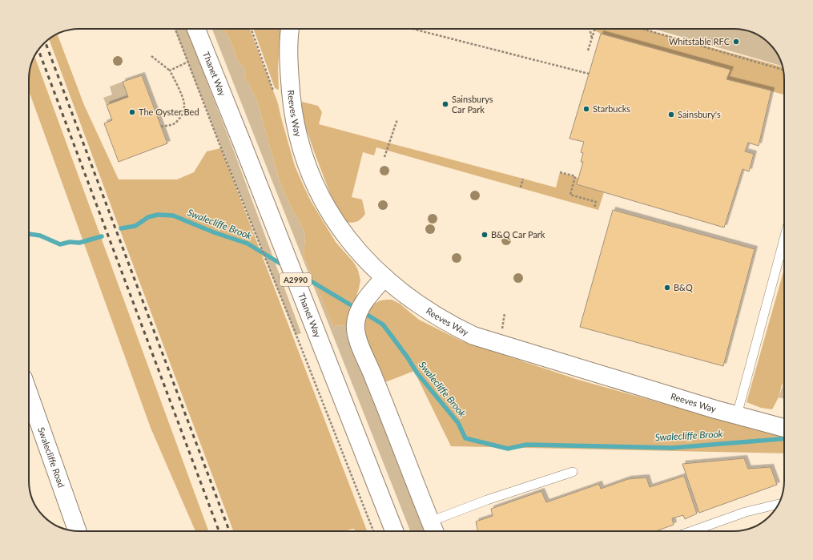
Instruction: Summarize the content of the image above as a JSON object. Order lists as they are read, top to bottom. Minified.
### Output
{"streets":{"street":["Thanet Way","Reeves Way","A2990","Swalecliffe Road"]},"water":["Swalecliffe Brook"],"places":["Whitstable RFC","Sainsburys Car Park","Starbucks","The Oyster Bed","Sainsbury's","B&Q Car Park","B&Q"]}
